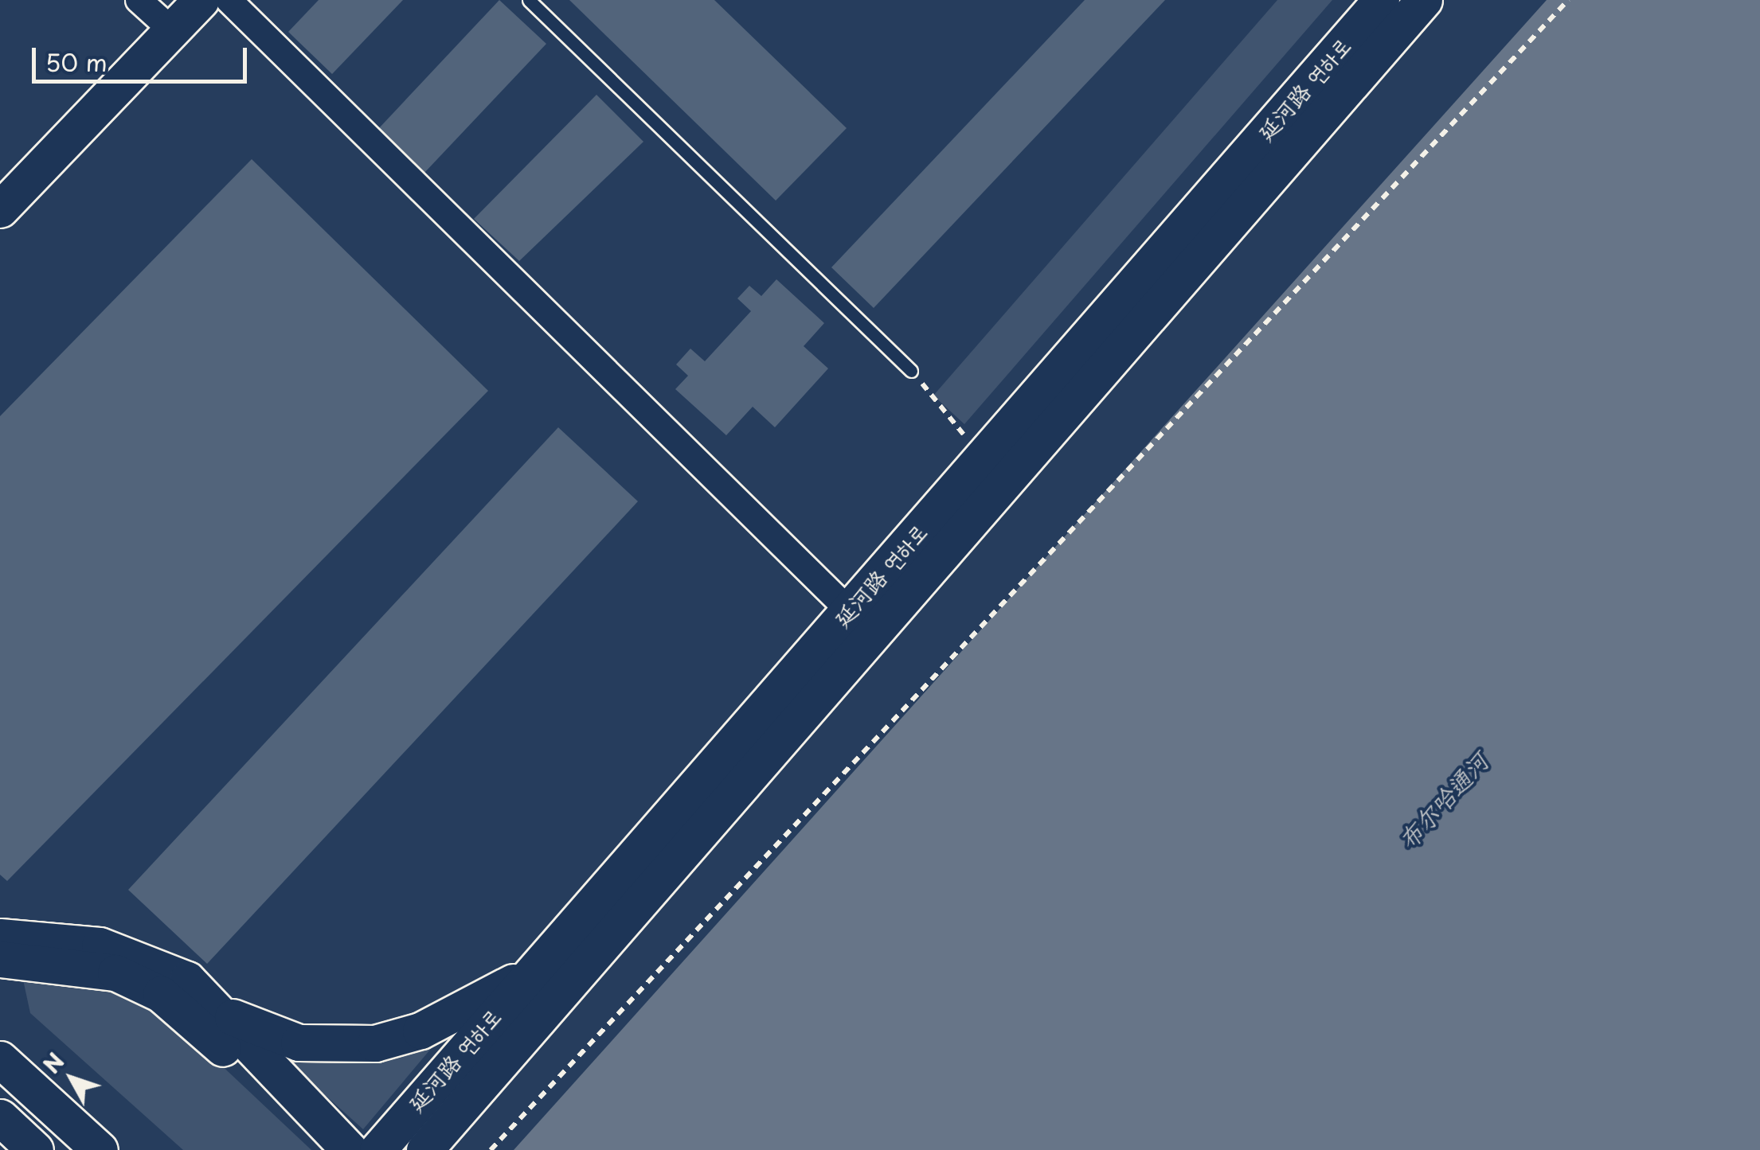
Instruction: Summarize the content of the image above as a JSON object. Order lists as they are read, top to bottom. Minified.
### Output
{"streets":{"main road":["延河路 연하로"]},"water":["布尔哈通河"],"scale_bar":"50 m","north":"top left"}
